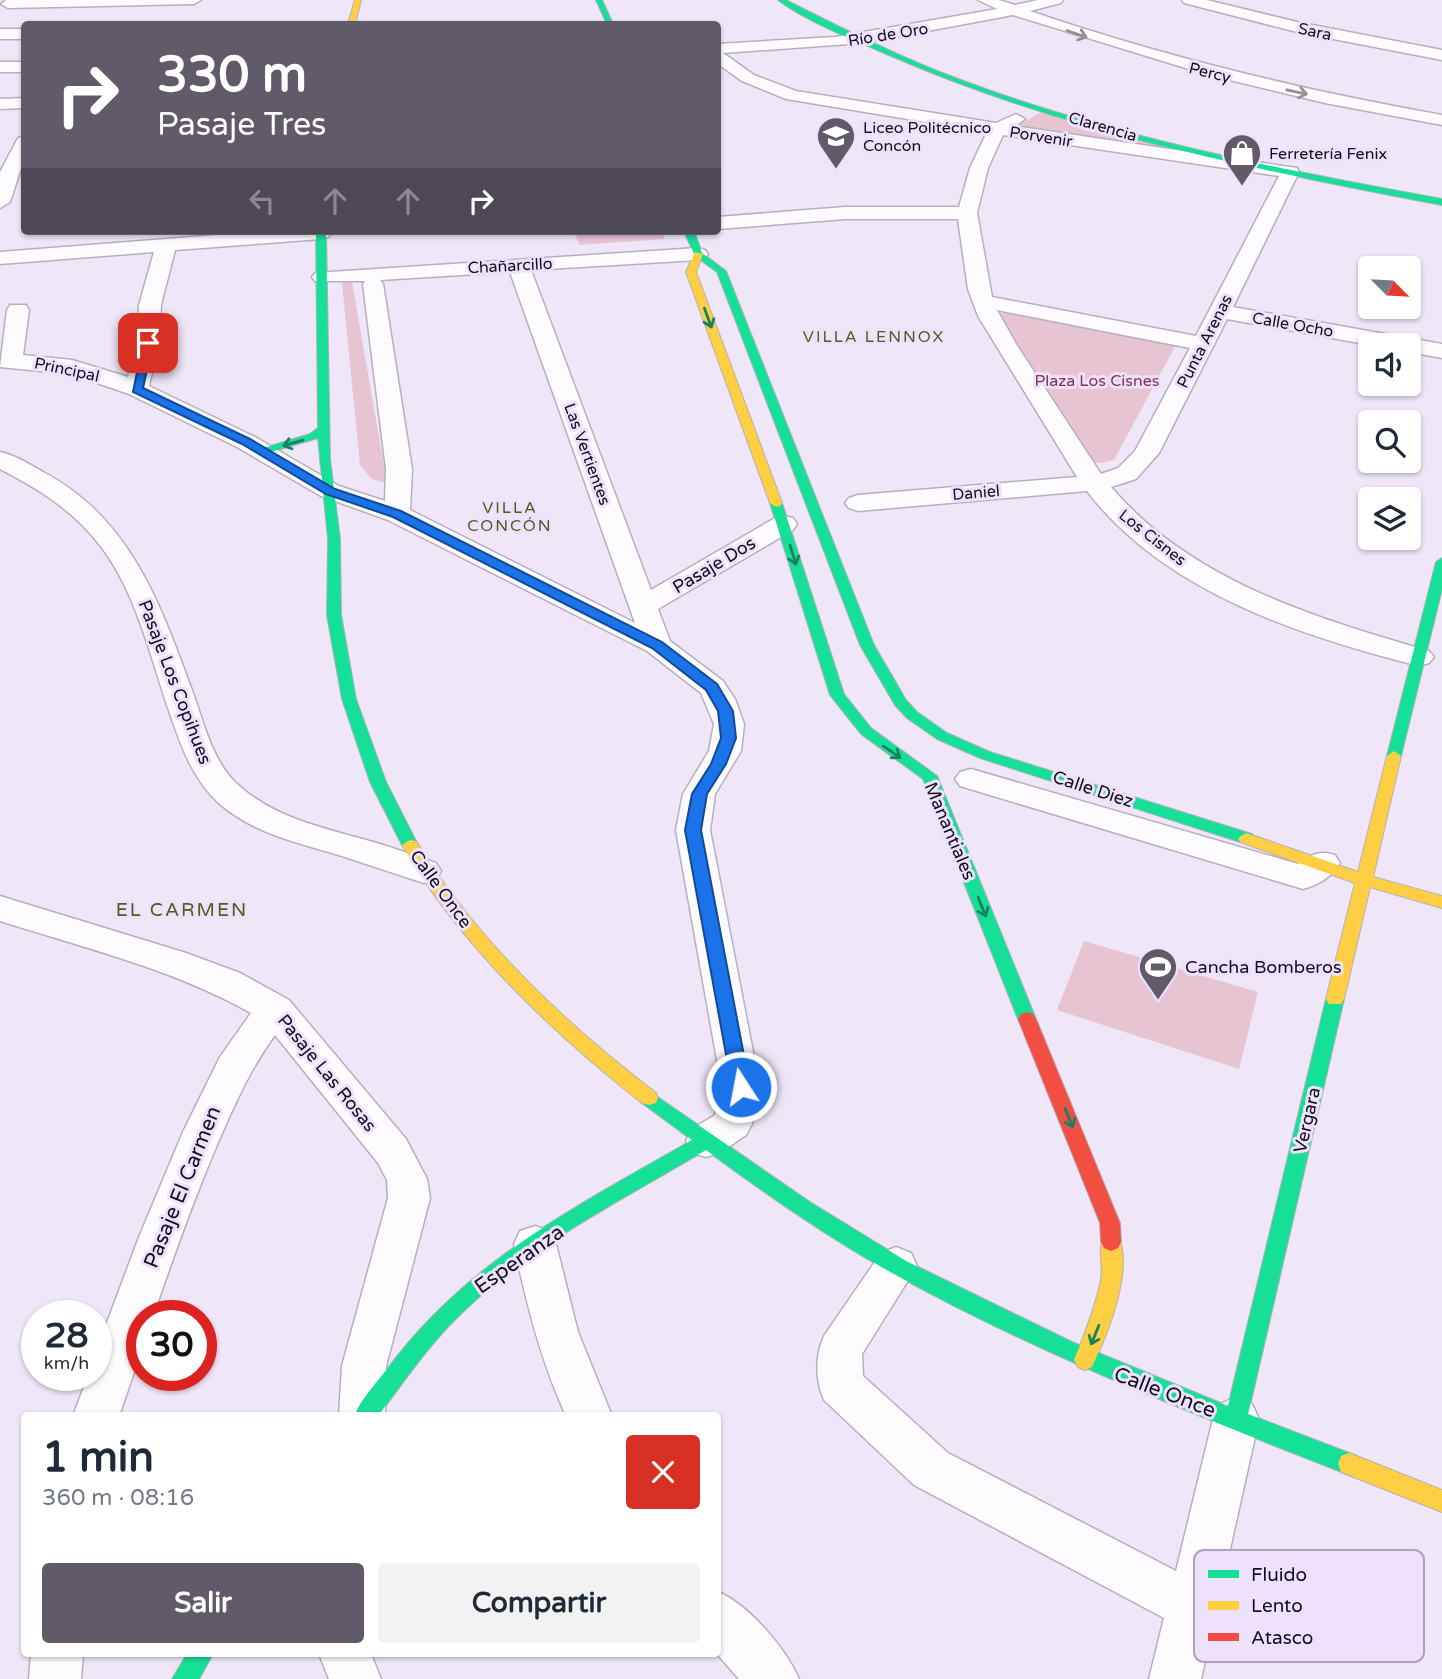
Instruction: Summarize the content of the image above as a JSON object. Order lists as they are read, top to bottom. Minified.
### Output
{"streets":{"street":["Sara","Río de Oro","Percy","Clarencia","Porvenir","Chañarcillo","Calle Ocho","Punta Arenas","Principal","Las Vertientes","Daniel","Los Cisnes","Pasaje Dos","Pasaje Los Copihues","Calle Diez","Manantiales","Calle Once","Pasaje Las Rosas","Vergara","Pasaje El Carmen","Esperanza"]},"crossings":[["Río de Oro","Percy"],["Río de Oro","Clarencia"],["Clarencia","Porvenir"],["Clarencia","Punta Arenas"],["Porvenir","Punta Arenas"],["Porvenir","Los Cisnes"],["Chañarcillo","Las Vertientes"],["Chañarcillo","Manantiales"],["Chañarcillo","Calle Once"],["Calle Ocho","Punta Arenas"],["Punta Arenas","Daniel"],["Punta Arenas","Los Cisnes"],["Principal","Las Vertientes"],["Principal","Calle Once"],["Principal","Esperanza"],["Las Vertientes","Pasaje Dos"],["Daniel","Los Cisnes"],["Los Cisnes","Vergara"],["Pasaje Dos","Manantiales"],["Pasaje Los Copihues","Calle Once"],["Calle Diez","Manantiales"],["Calle Diez","Vergara"],["Manantiales","Calle Once"],["Calle Once","Vergara"],["Calle Once","Esperanza"],["Pasaje Las Rosas","Pasaje El Carmen"]],"districts":["VILLA LENNOX","VILLA CONCÓN","EL CARMEN"],"parks":["Plaza Los Cisnes"],"places":{"school or university":["Liceo Politécnico Concón"],"shop":["Ferretería Fenix"],"sports":["Cancha Bomberos"]},"legend":["Fluido","Lento","Atasco"],"north":"bottom right","page":{"turn":["330 m","Pasaje Tres"],"speed":"28 km/h","limit":"30","heading":["1 min","360 m · 08:16"],"buttons":["Salir","Compartir"]}}
